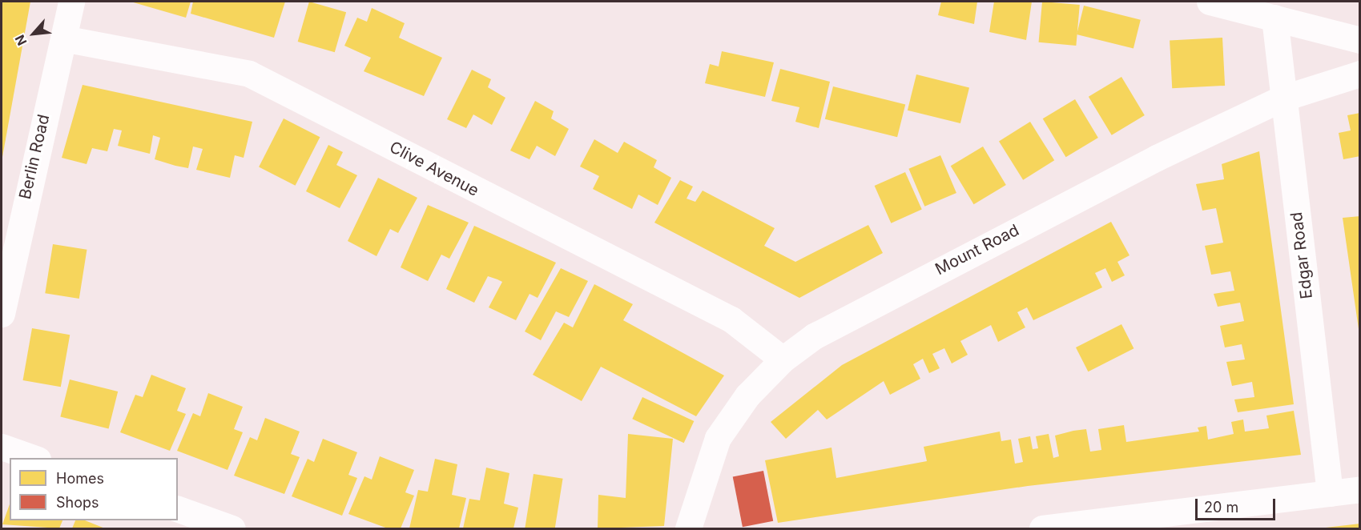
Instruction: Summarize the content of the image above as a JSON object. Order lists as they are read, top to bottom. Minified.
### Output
{"streets":{"street":["Berlin Road","Clive Avenue","Mount Road","Edgar Road"]},"crossings":[["Berlin Road","Clive Avenue"],["Clive Avenue","Mount Road"],["Mount Road","Edgar Road"]],"legend":["Homes","Shops"],"scale_bar":"20 m","north":"bottom left"}
